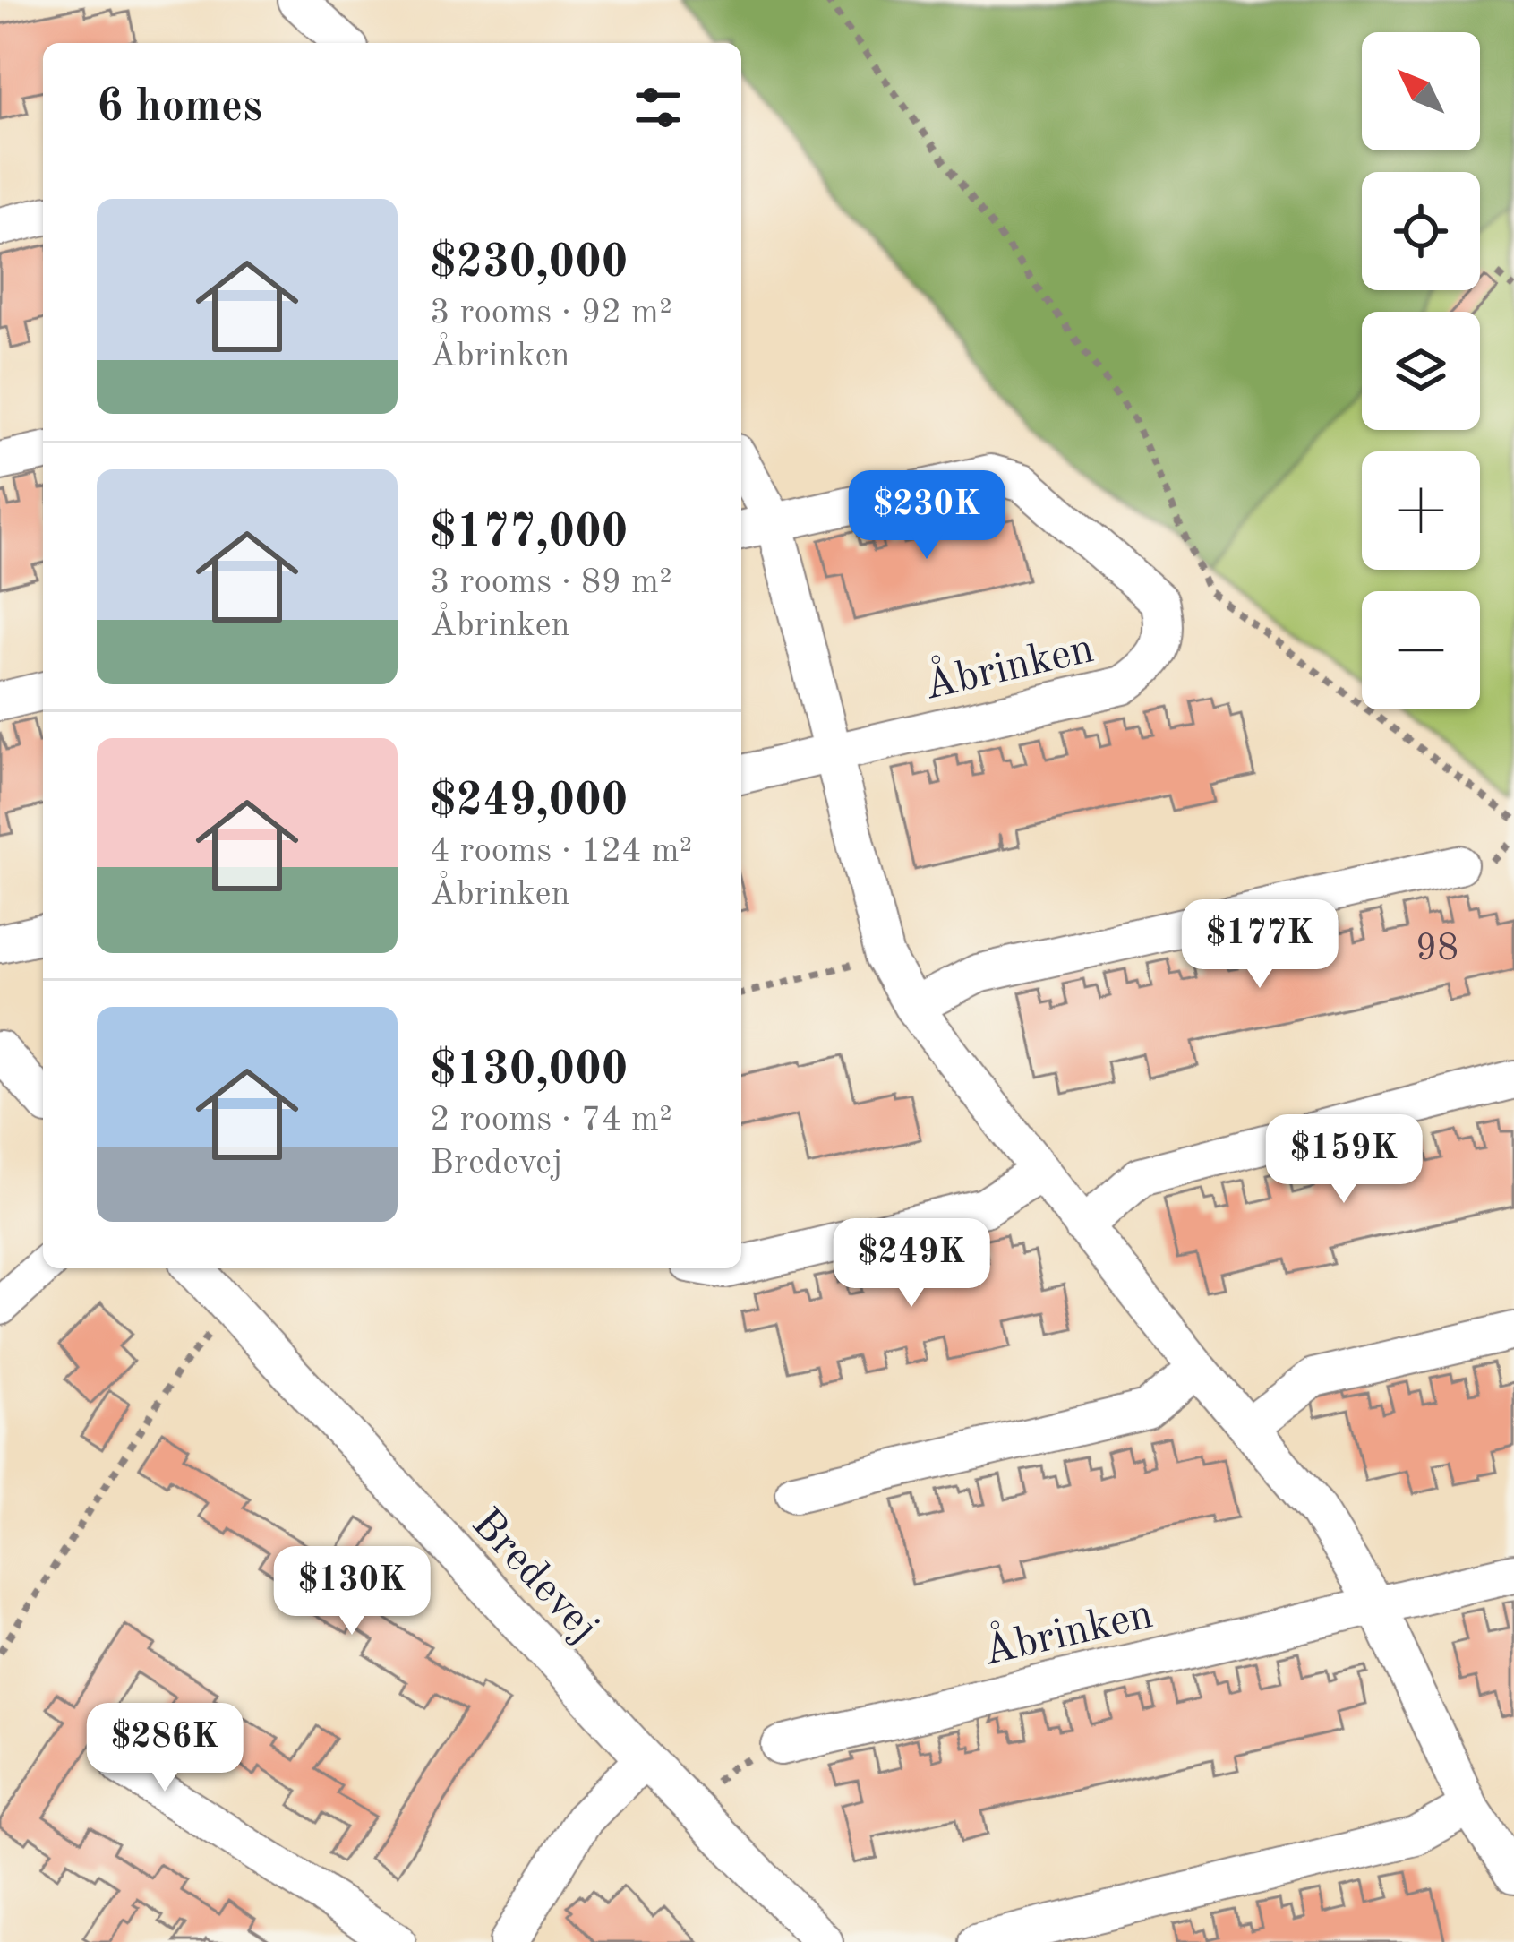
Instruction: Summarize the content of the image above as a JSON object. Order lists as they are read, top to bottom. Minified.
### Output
{"streets":{"street":["Åbrinken","Bredevej"]},"house_numbers":["98"],"north":"top left","page":{"map_buttons":["+","−"],"heading":"6 homes","list":[{"name":"$230,000","note":"3 rooms · 92 m² · Åbrinken"},{"name":"$177,000","note":"3 rooms · 89 m² · Åbrinken"},{"name":"$249,000","note":"4 rooms · 124 m² · Åbrinken"},{"name":"$130,000","note":"2 rooms · 74 m² · Bredevej"}],"price":["$230K","$177K","$159K","$249K","$130K","$286K"]}}
